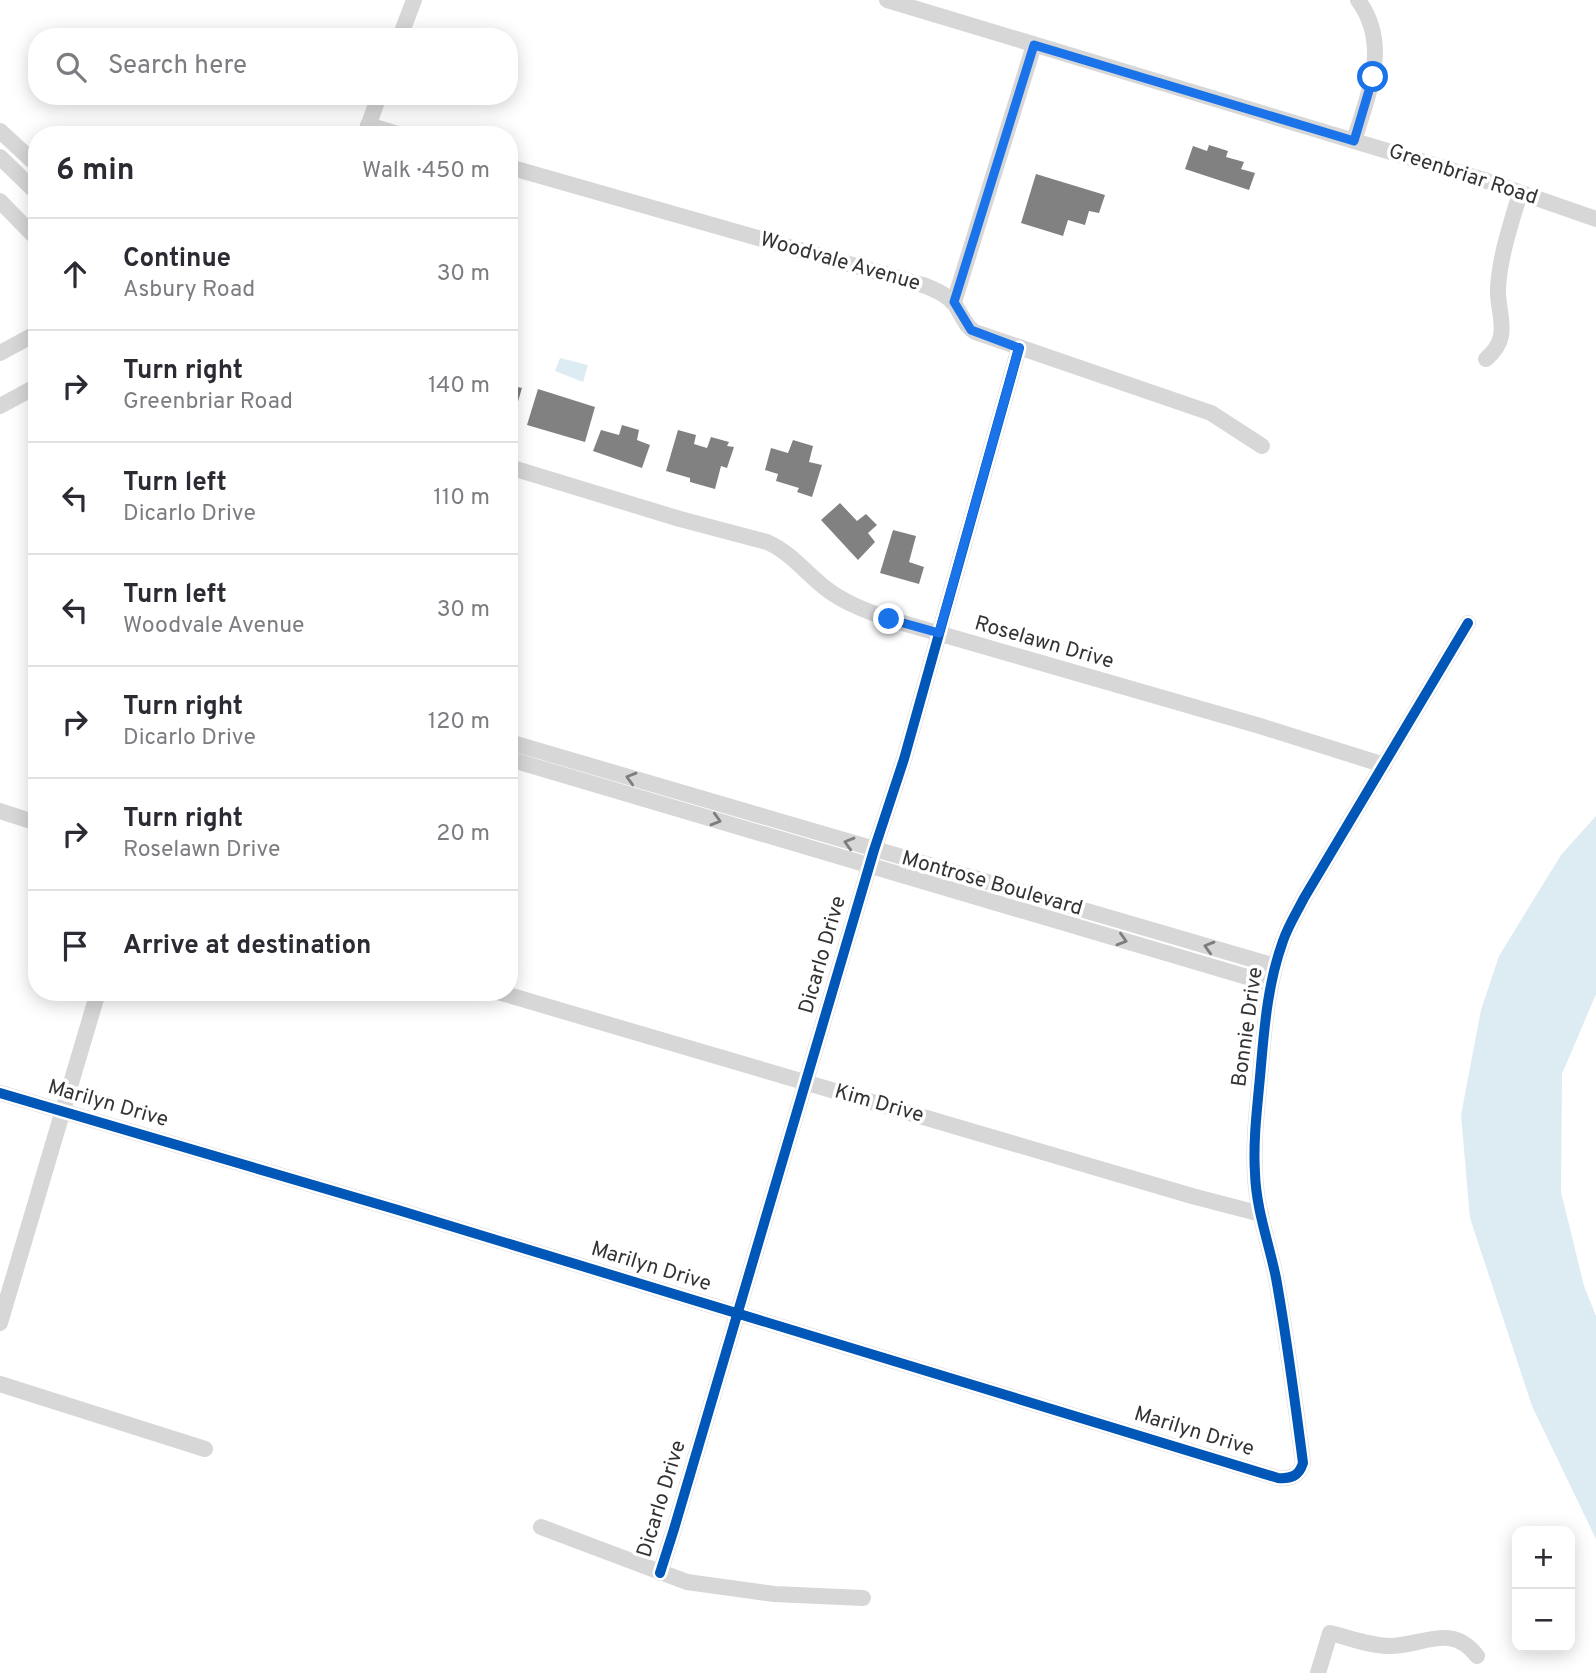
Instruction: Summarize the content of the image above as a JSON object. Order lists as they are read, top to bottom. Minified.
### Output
{"streets":{"street":["Greenbriar Road","Woodvale Avenue","Roselawn Drive","Montrose Boulevard","Dicarlo Drive","Bonnie Drive","Marilyn Drive","Kim Drive"]},"crossings":[["Woodvale Avenue","Dicarlo Drive"],["Roselawn Drive","Dicarlo Drive"],["Roselawn Drive","Bonnie Drive"],["Montrose Boulevard","Dicarlo Drive"],["Montrose Boulevard","Bonnie Drive"],["Dicarlo Drive","Marilyn Drive"],["Dicarlo Drive","Kim Drive"],["Bonnie Drive","Marilyn Drive"],["Bonnie Drive","Kim Drive"]],"page":{"search":"Search here","heading":["6 min","Walk · 450 m"],"list":[["Continue","Asbury Road","30 m"],["Turn right","Greenbriar Road","140 m"],["Turn left","Dicarlo Drive","110 m"],["Turn left","Woodvale Avenue","30 m"],["Turn right","Dicarlo Drive","120 m"],["Turn right","Roselawn Drive","20 m"],"Arrive at destination"],"map_buttons":["+","−"]}}
